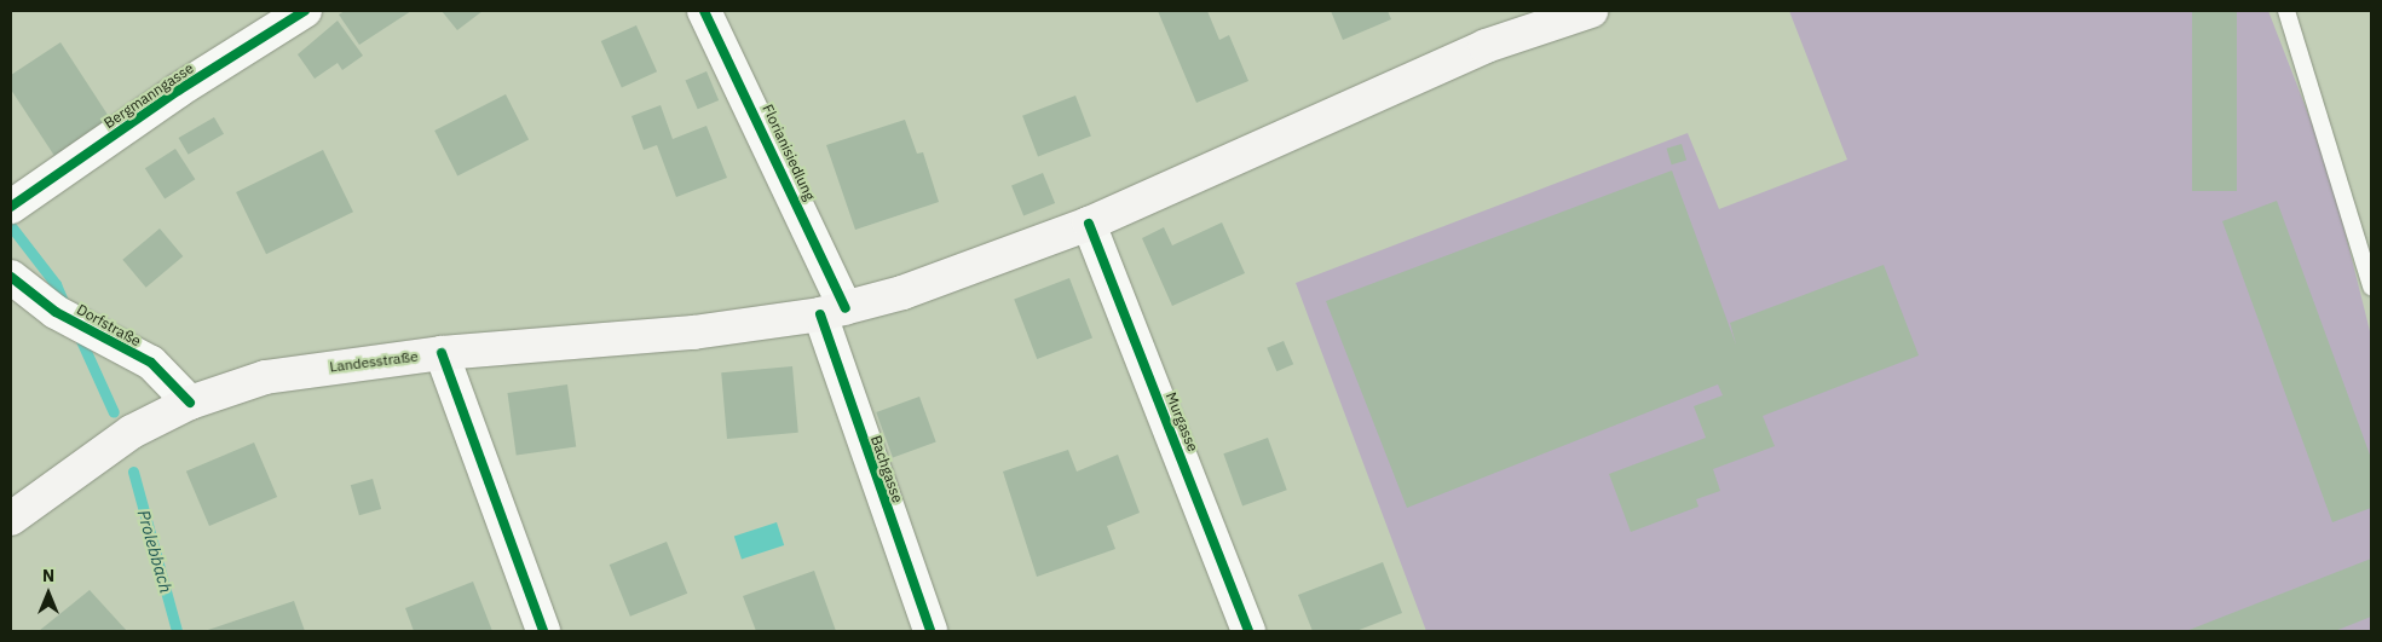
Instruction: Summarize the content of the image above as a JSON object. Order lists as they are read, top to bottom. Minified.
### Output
{"streets":{"main road":["Landesstraße"],"street":["Bergmanngasse","Florianisiedlung","Dorfstraße","Murgasse","Bachgasse"]},"crossings":[["Florianisiedlung","Landesstraße"],["Florianisiedlung","Bachgasse"],["Dorfstraße","Landesstraße"],["Landesstraße","Murgasse"],["Landesstraße","Bachgasse"]],"water":["Prolebbach"],"north":"top"}
